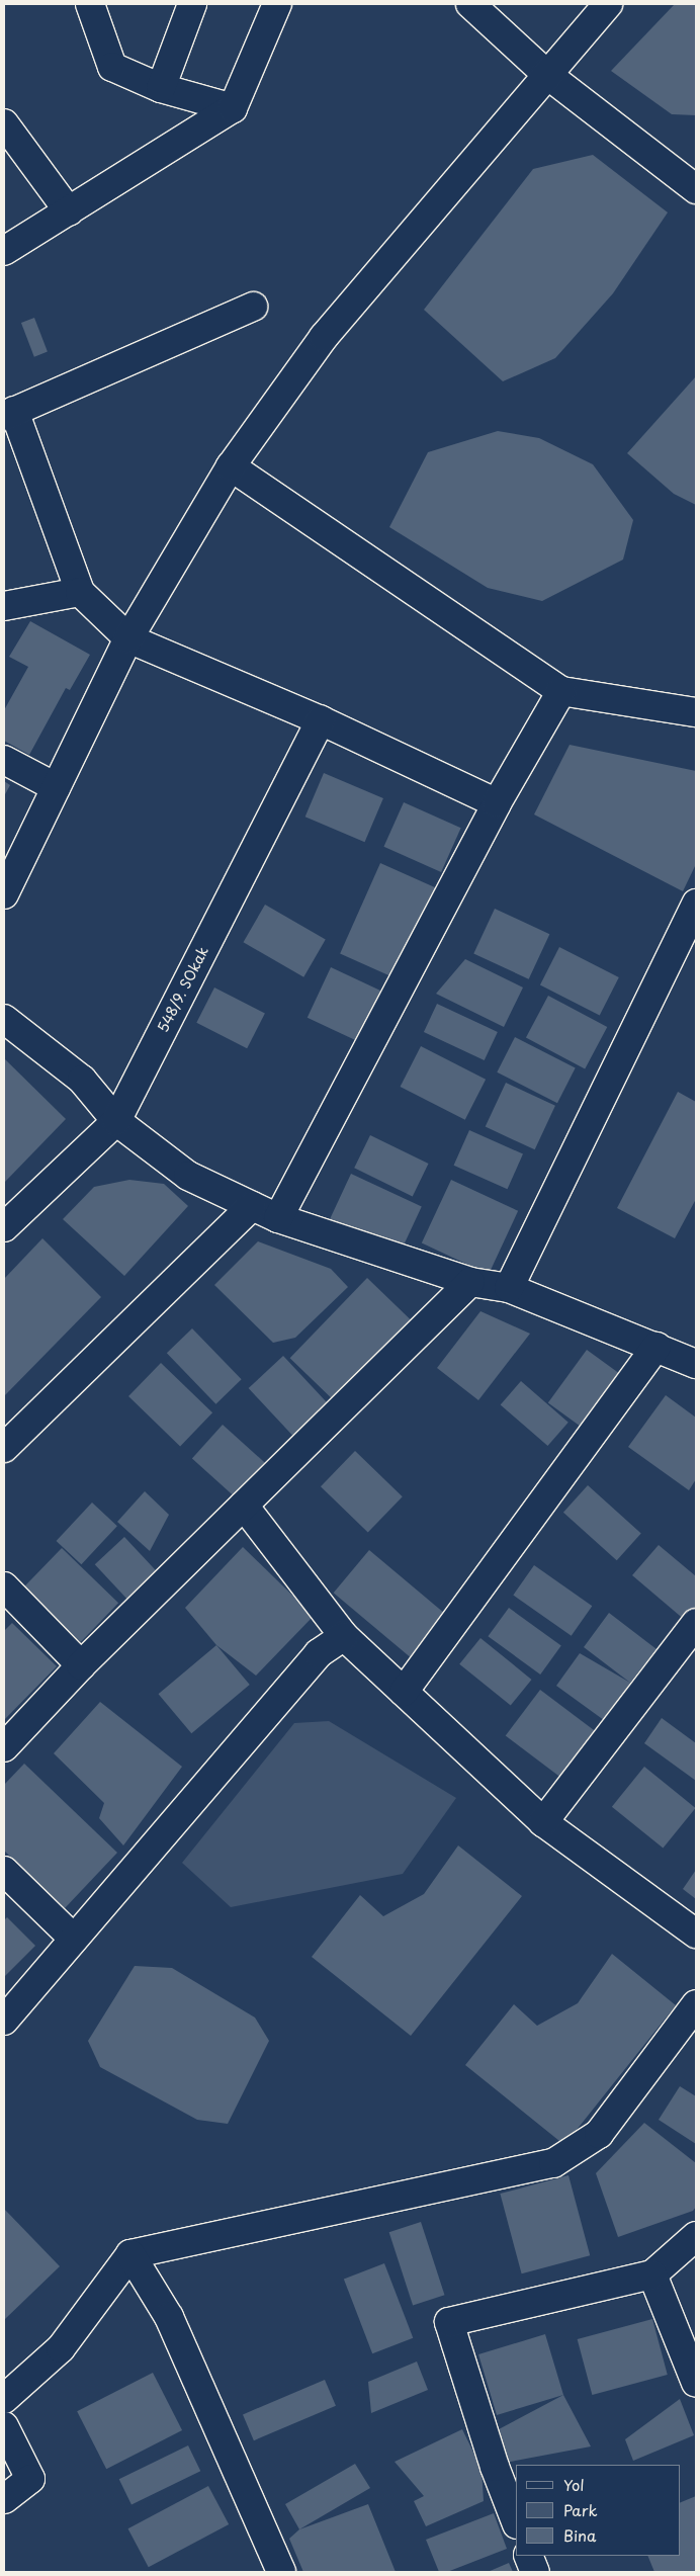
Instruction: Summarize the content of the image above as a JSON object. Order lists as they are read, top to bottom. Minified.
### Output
{"streets":{"street":["548/9. SOkak"]},"legend":["Yol","Park","Bina"]}
